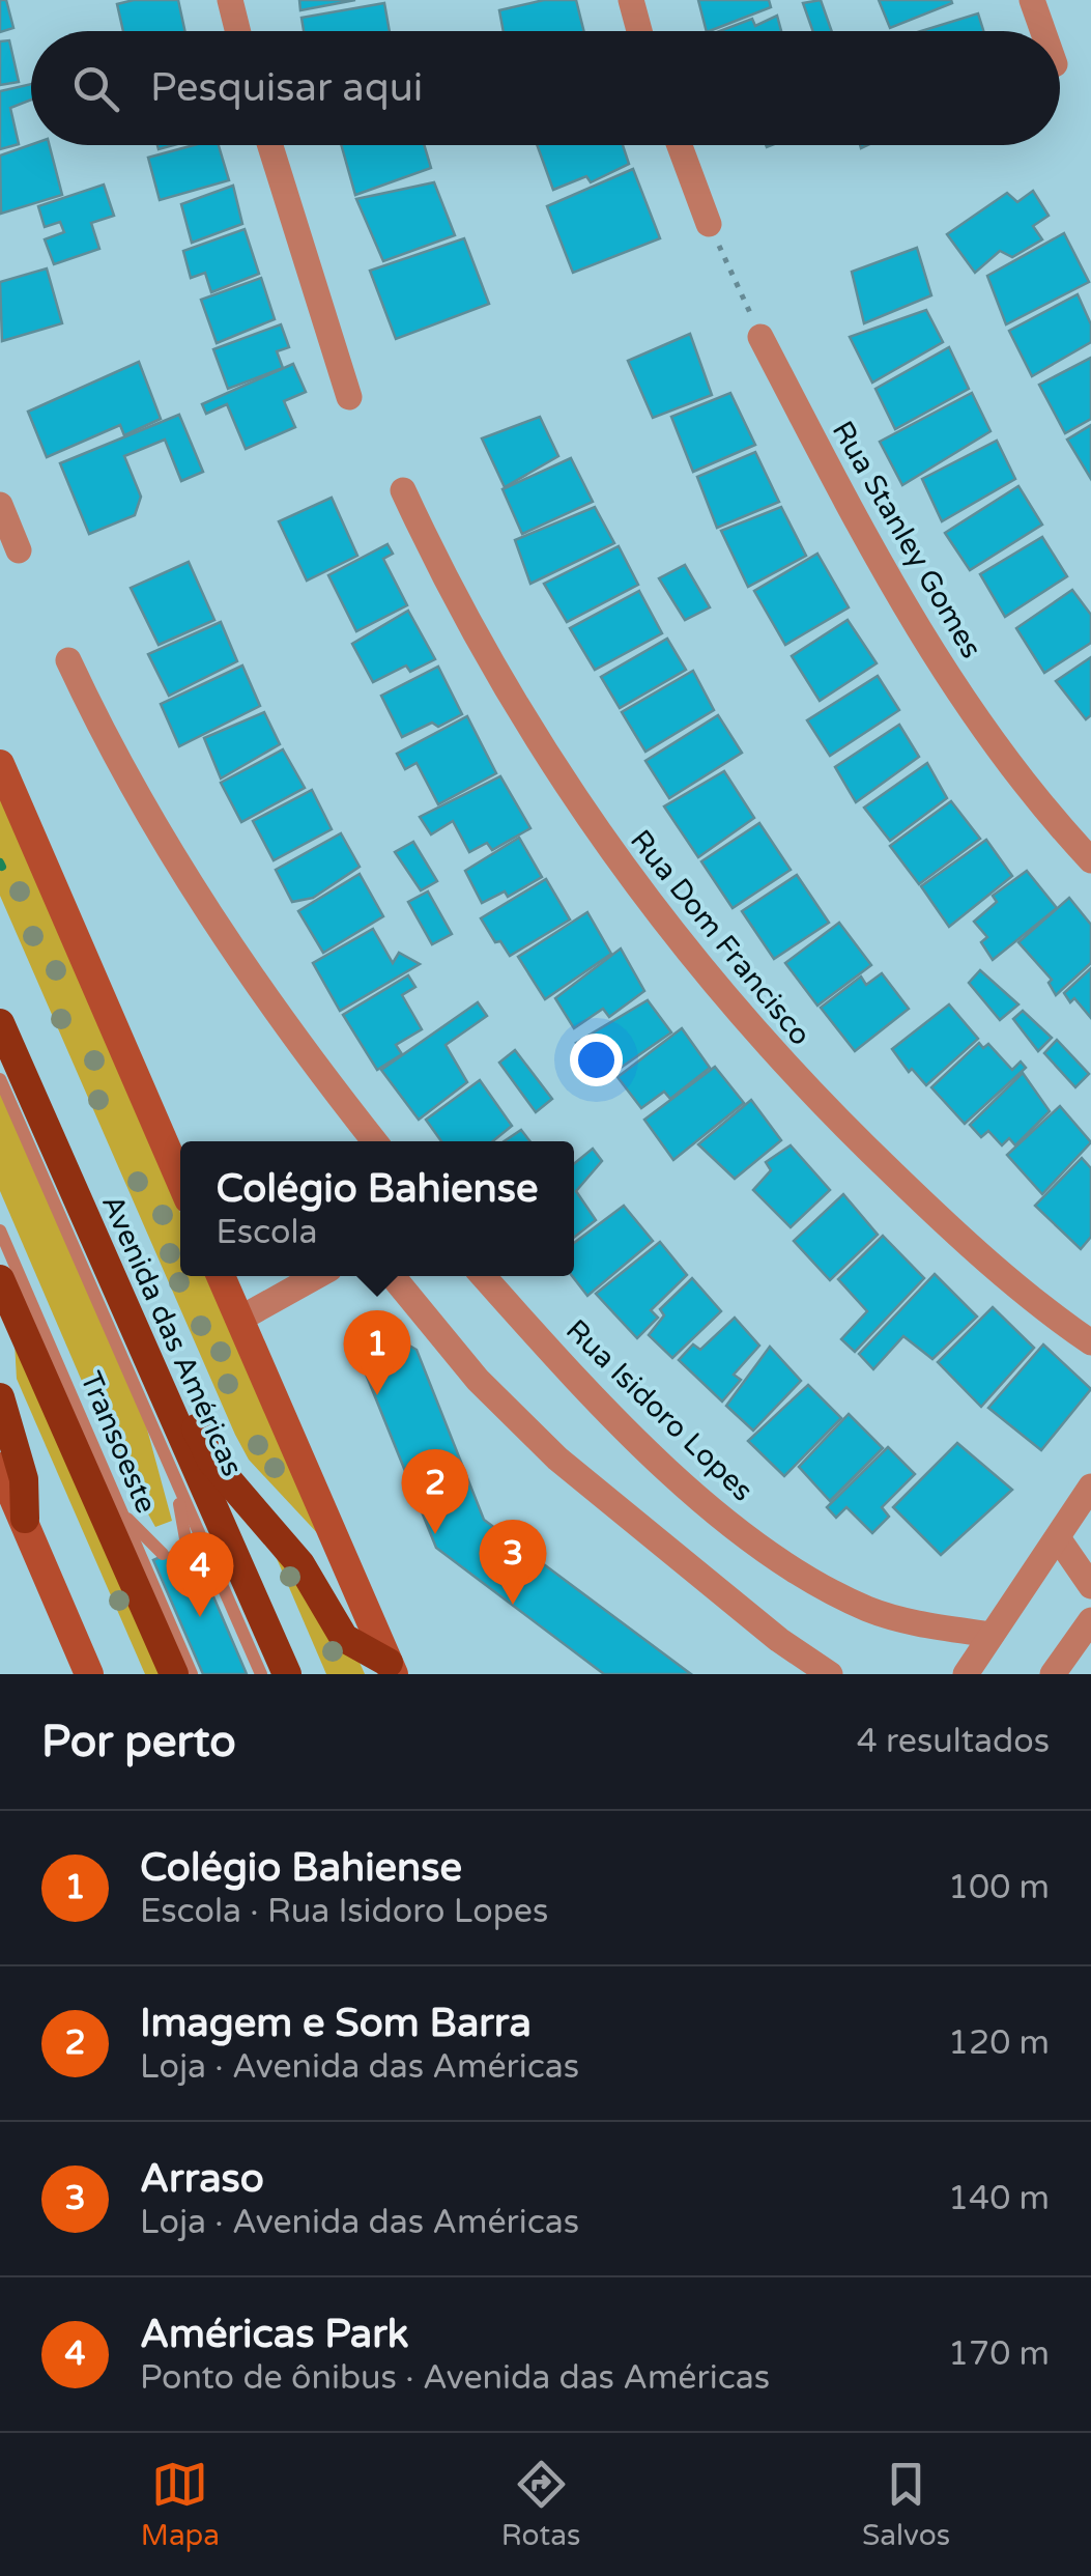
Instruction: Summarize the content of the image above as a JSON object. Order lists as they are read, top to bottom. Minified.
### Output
{"streets":{"highway":["Avenida das Américas"],"street":["Rua Stanley Gomes","Rua Dom Francisco","Rua Isidoro Lopes"],"lane":["Transoeste"]},"page":{"search":"Pesquisar aqui","popup":["Colégio Bahiense","Escola"],"pins":["1","2","3","4"],"heading":["Por perto","4 resultados"],"list":[{"mark":"1","name":"Colégio Bahiense","note":"Escola · Rua Isidoro Lopes","value":"100 m"},{"mark":"2","name":"Imagem e Som Barra","note":"Loja · Avenida das Américas","value":"120 m"},{"mark":"3","name":"Arraso","note":"Loja · Avenida das Américas","value":"140 m"},{"mark":"4","name":"Américas Park","note":"Ponto de ônibus · Avenida das Américas","value":"170 m"}],"nav":["Mapa","Rotas","Salvos"]}}
